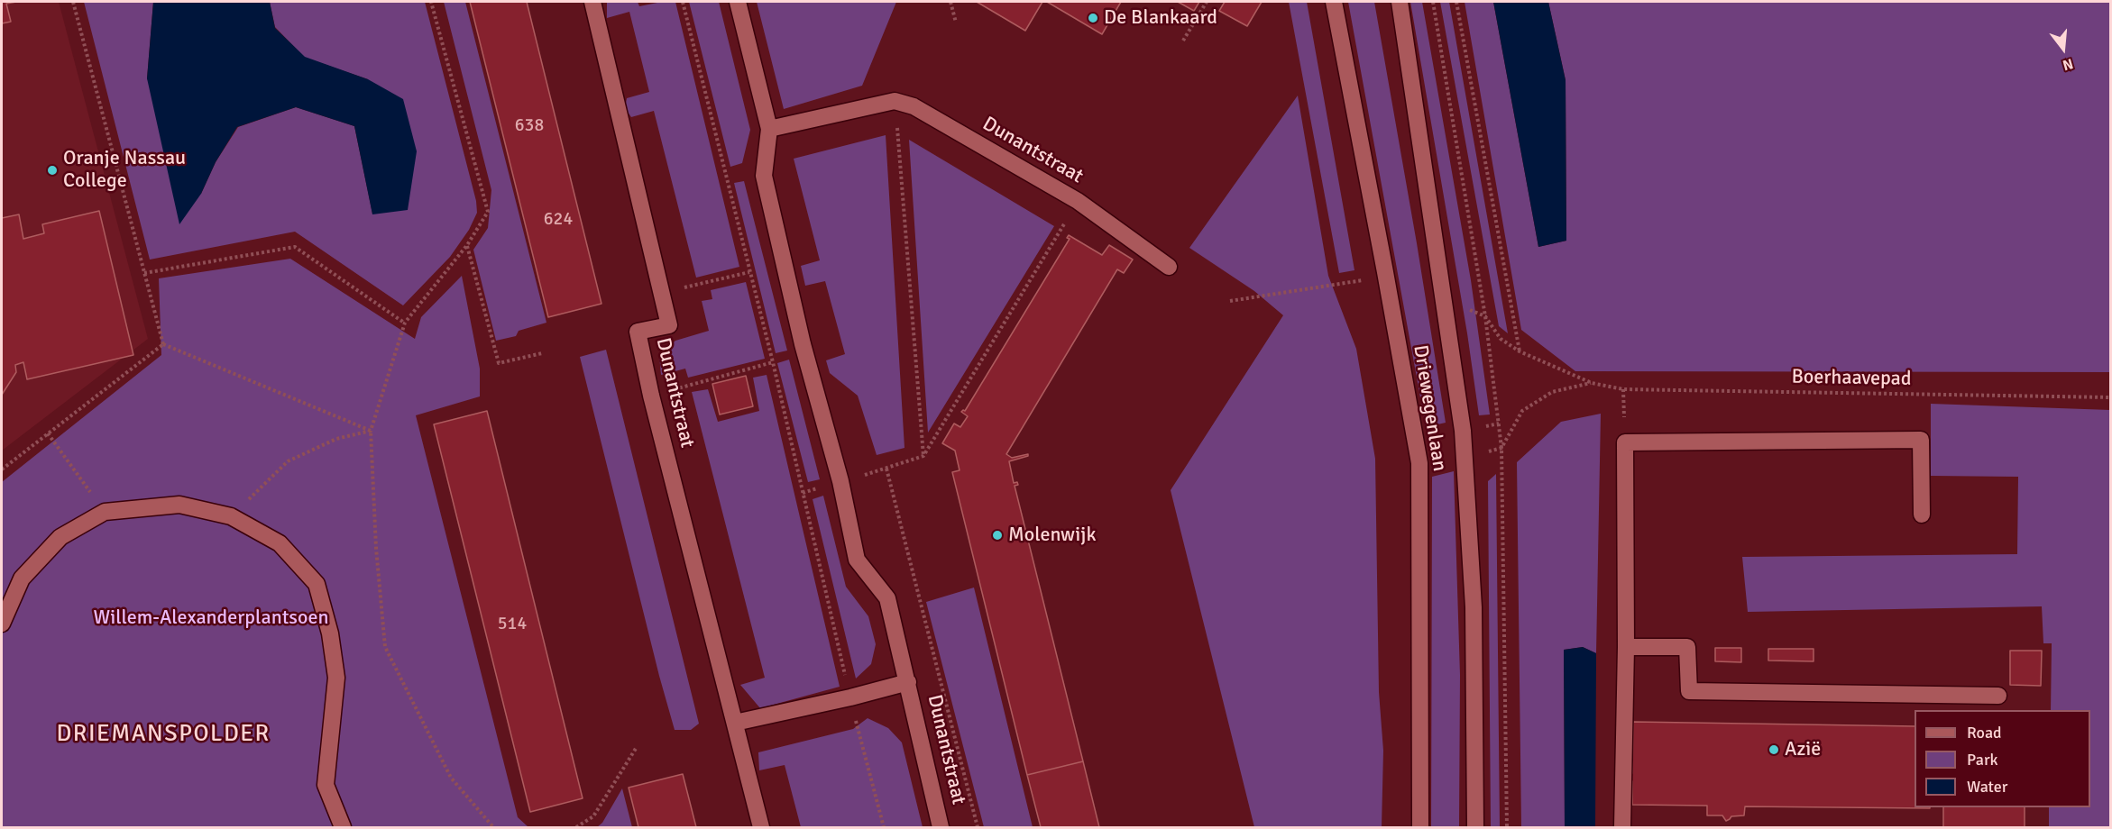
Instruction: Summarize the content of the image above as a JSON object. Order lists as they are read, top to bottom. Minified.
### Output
{"streets":{"street":["Dunantstraat","Driewegenlaan"],"path":["Boerhaavepad"]},"districts":["DRIEMANSPOLDER"],"parks":["Willem-Alexanderplantsoen"],"places":["De Blankaard","Oranje Nassau College","Molenwijk","Azië"],"house_numbers":["638","624","514"],"legend":["Road","Park","Water"],"north":"bottom"}
